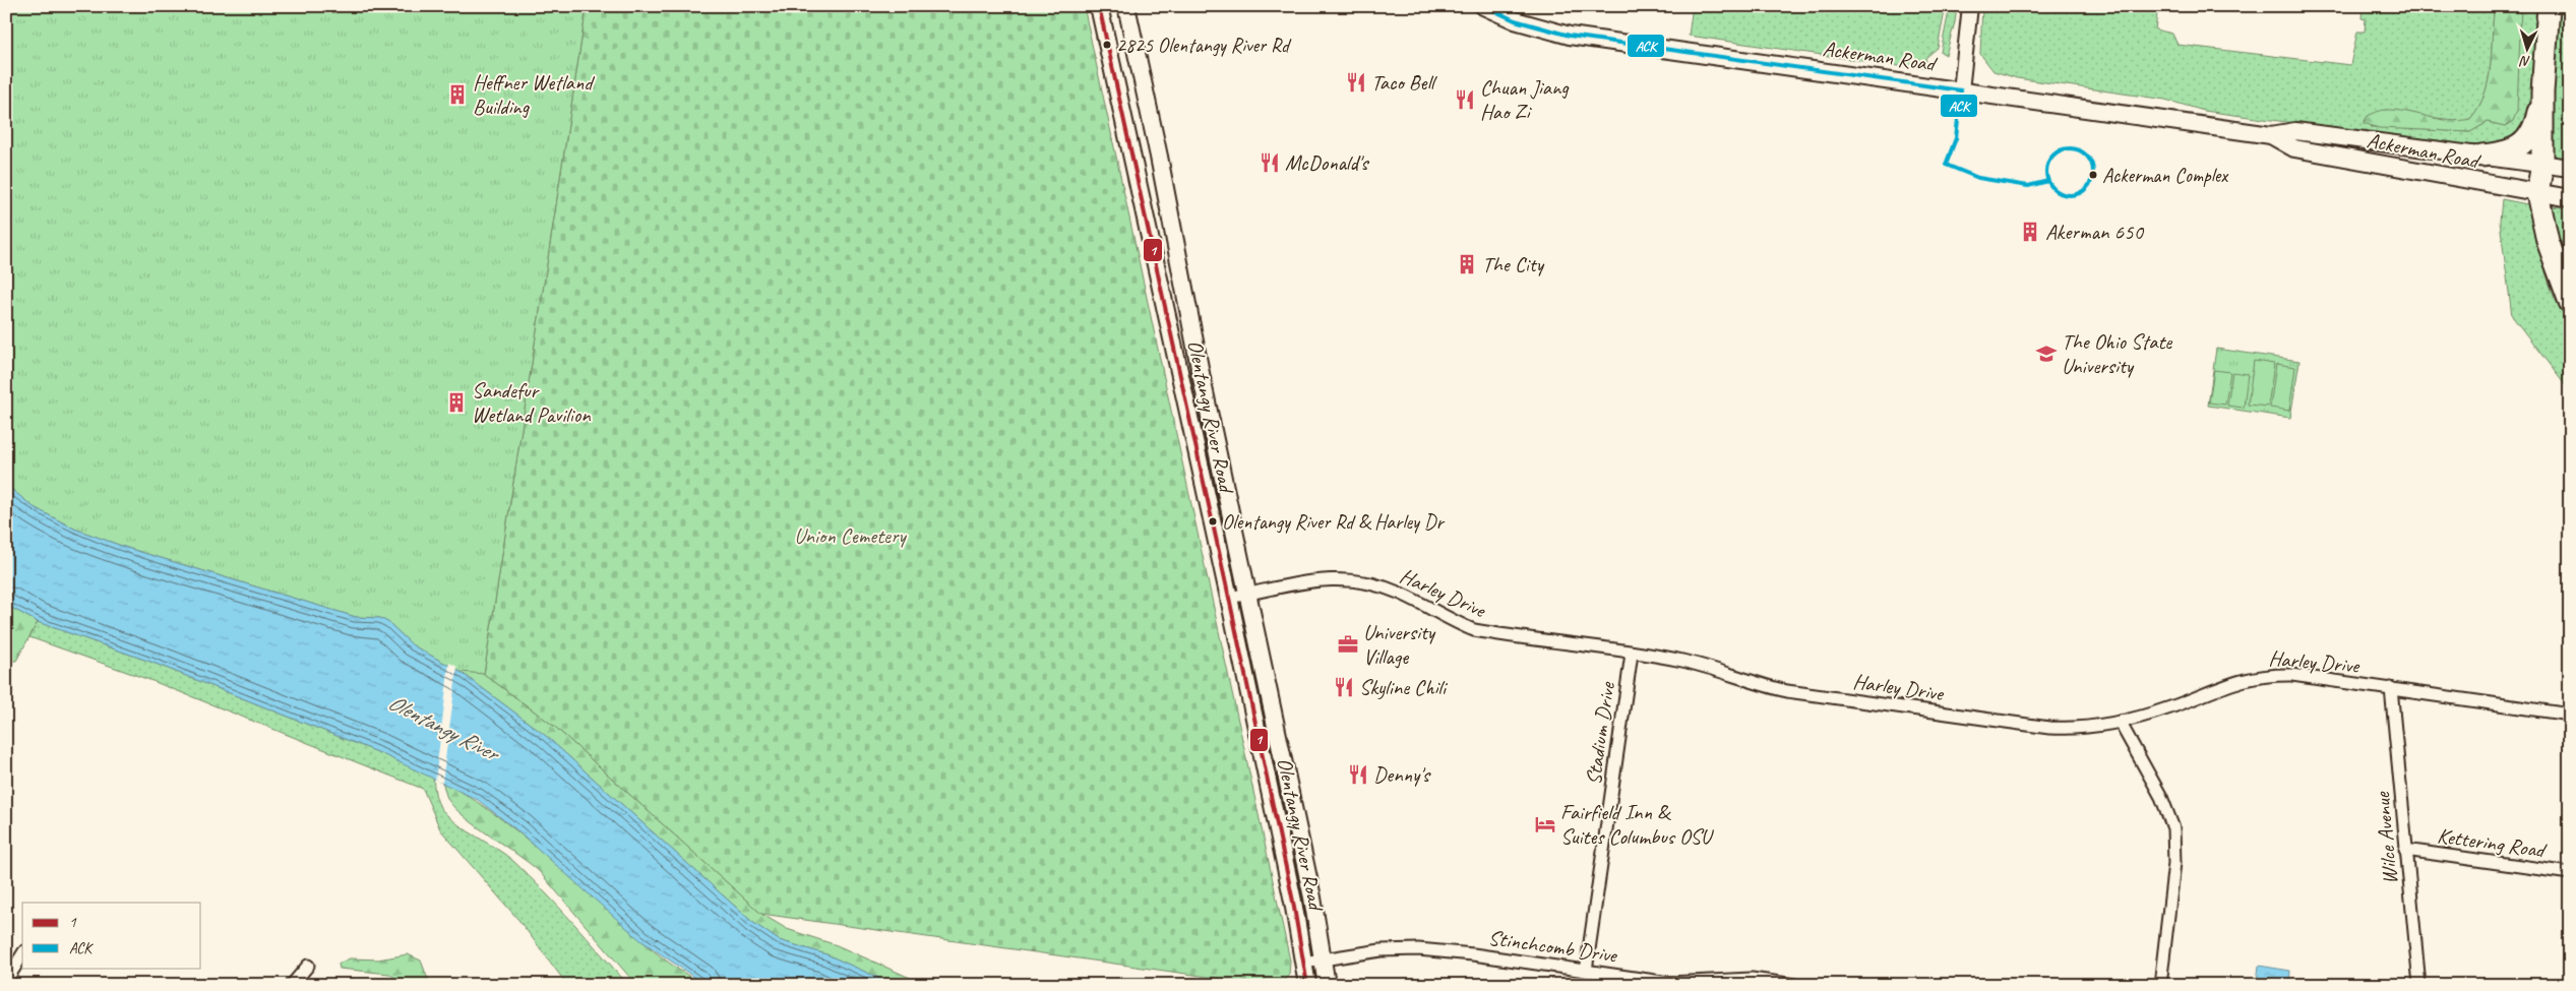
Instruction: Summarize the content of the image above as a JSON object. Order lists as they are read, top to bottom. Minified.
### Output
{"streets":{"main road":["Ackerman Road","Olentangy River Road"],"street":["Harley Drive","Stadium Drive","Wilce Avenue","Kettering Road","Stinchcomb Drive"]},"crossings":[["Olentangy River Road","Harley Drive"],["Olentangy River Road","Stinchcomb Drive"],["Harley Drive","Stadium Drive"],["Harley Drive","Wilce Avenue"],["Stadium Drive","Stinchcomb Drive"],["Wilce Avenue","Kettering Road"]],"water":["Olentangy River"],"parks":["Union Cemetery"],"places":{"other":["2825 Olentangy River Rd","Ackerman Complex","Olentangy River Rd & Harley Dr"],"restaurant":["Taco Bell","Chuan Jiang Hao Zi","McDonald's","Skyline Chili","Denny's"],"building":["Heffner Wetland Building","Akerman 650","The City","Sandefur Wetland Pavilion"],"school or university":["The Ohio State University"],"office":["University Village"],"hotel":["Fairfield Inn & Suites Columbus OSU"]},"lines":["transit line 1","transit line ACK"],"legend":["1","ACK"],"north":"bottom"}
